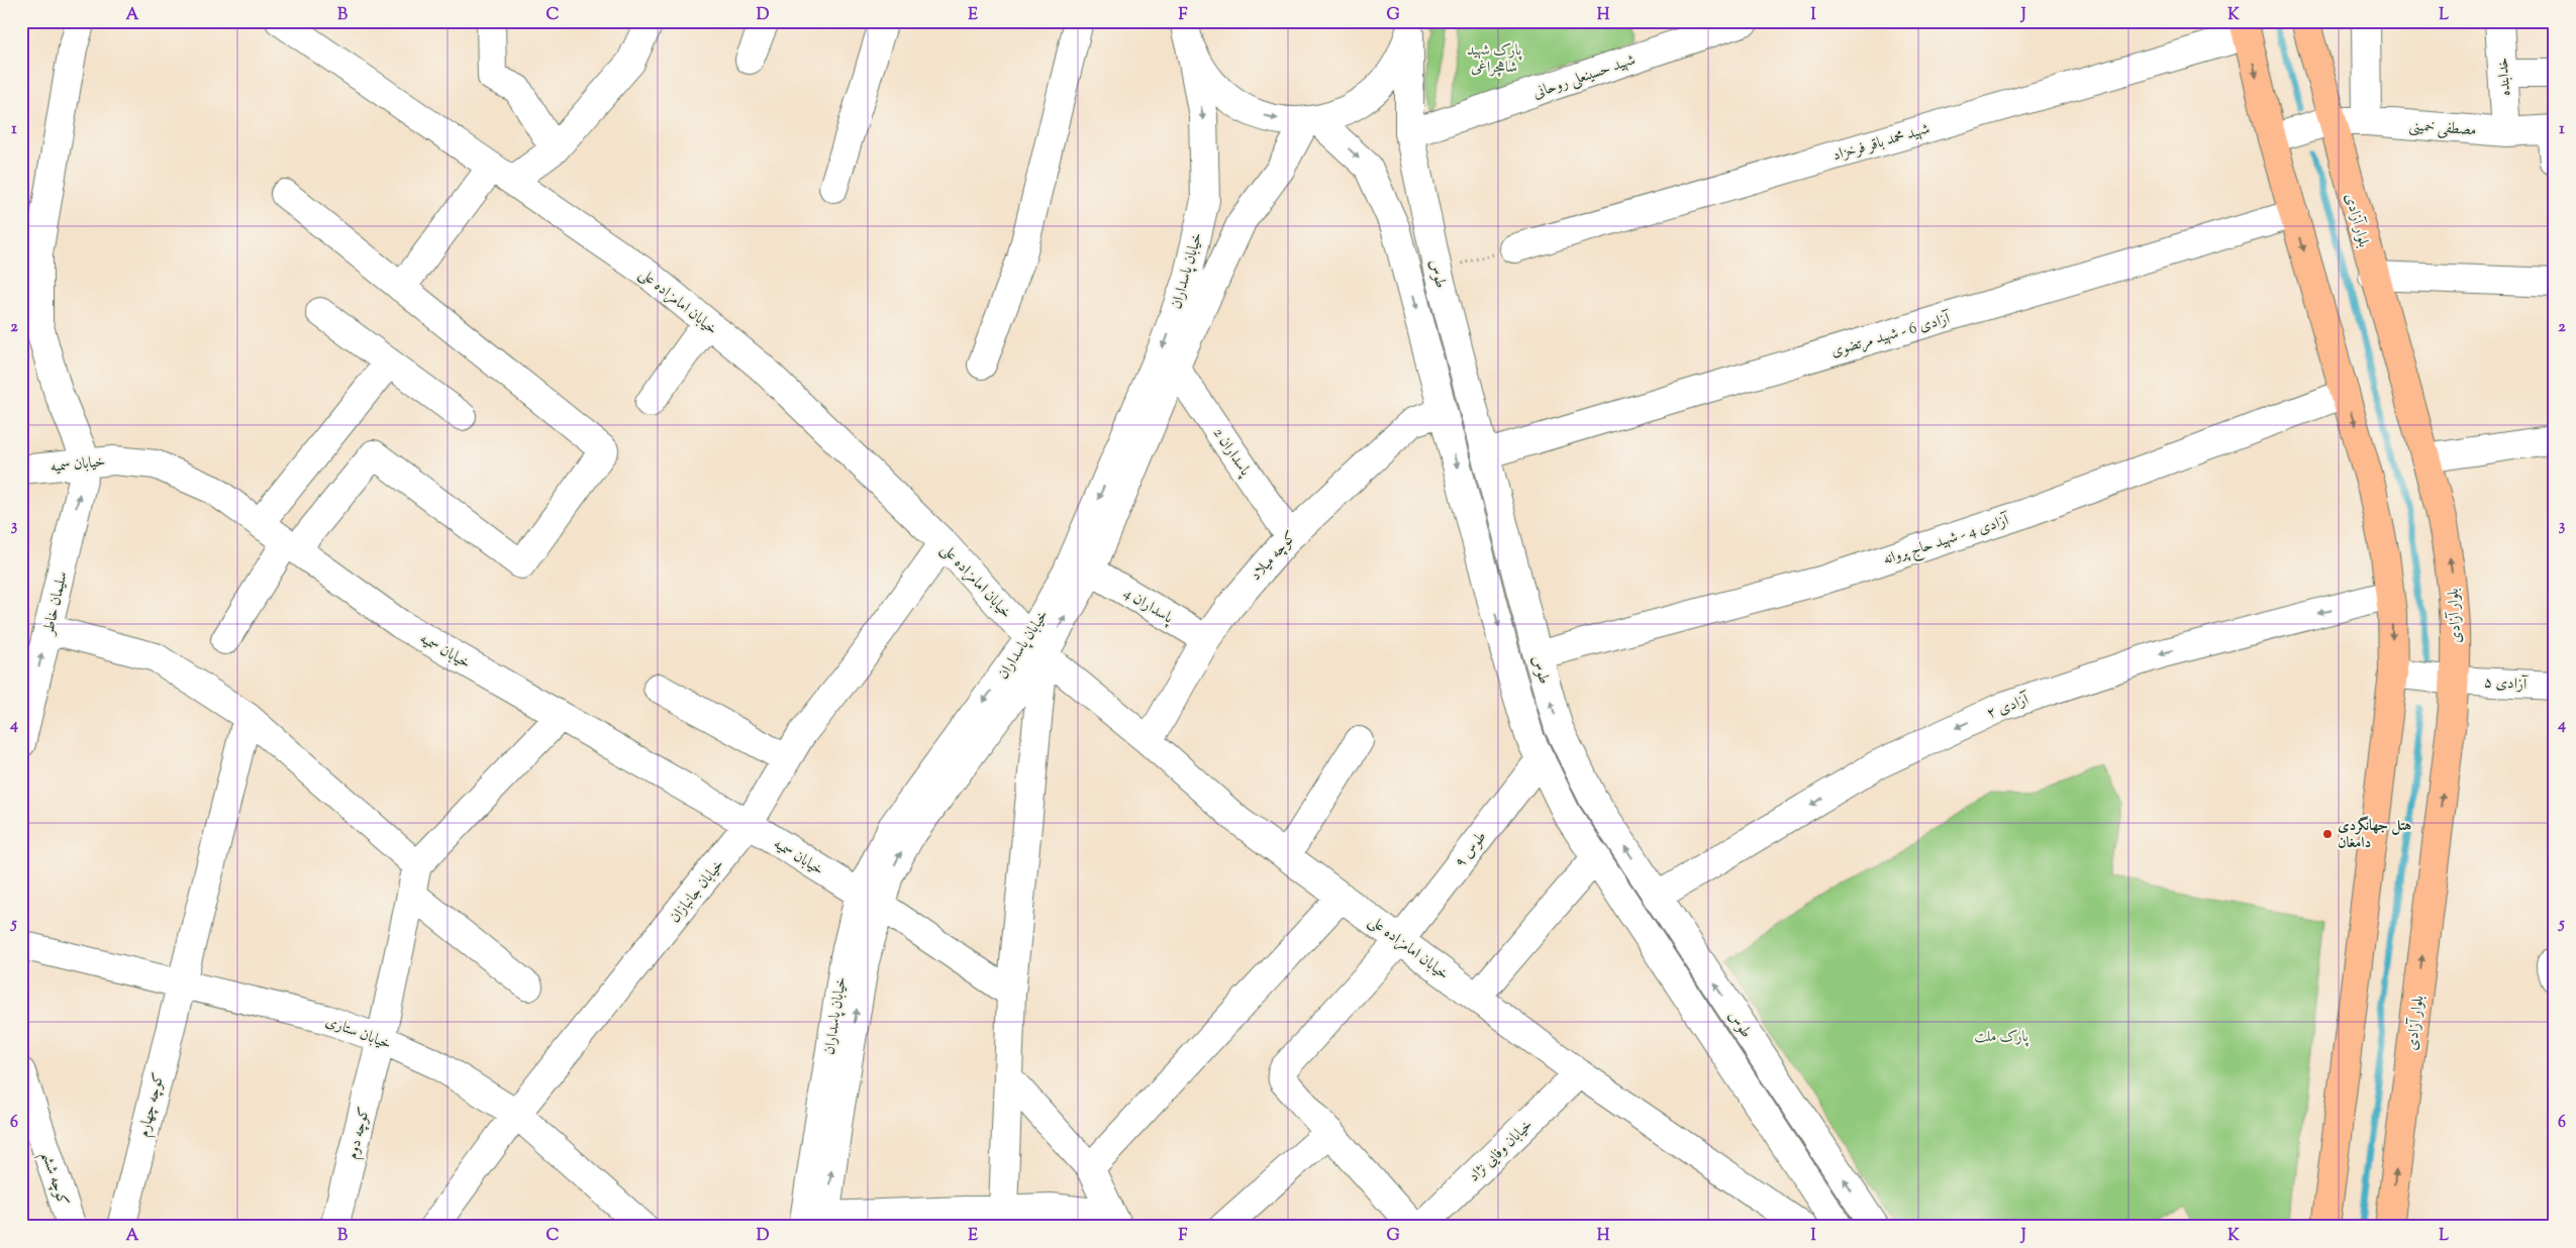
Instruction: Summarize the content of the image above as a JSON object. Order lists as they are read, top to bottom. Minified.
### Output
{"streets":{"main road":["بلوار آزادی"],"street":["شهید حسینعلی روحانی","خدابنده","مصطفی خمینی","شهید محمد باقر فرخزاد","خیابان پاسداران","طوس","خیابان امامزاده علی","آزادی 6 - شهید مرتضوی","پاسداران 2","خیابان سمیه","آزادی 4 - شهید حاج پروانه","کوچه میلاد","سلیمان خاطر","پاسداران 4","آزادی ۵","آزادی ۲","طوس ۹","خیابان جانبازان","خیابان ستاری","کوچه چهارم","کوچه دوم","خیابان وفایی نژاد","کوچه ششم"]},"crossings":[["خدابنده","مصطفی خمینی"],["مصطفی خمینی","بلوار آزادی"],["بلوار آزادی","آزادی ۵"],["خیابان پاسداران","طوس"],["خیابان پاسداران","خیابان امامزاده علی"],["خیابان پاسداران","پاسداران 2"],["خیابان پاسداران","خیابان سمیه"],["خیابان پاسداران","پاسداران 4"],["طوس","آزادی 6 - شهید مرتضوی"],["طوس","آزادی 4 - شهید حاج پروانه"],["طوس","کوچه میلاد"],["طوس","آزادی ۲"],["طوس","طوس ۹"],["خیابان امامزاده علی","کوچه میلاد"],["خیابان امامزاده علی","طوس ۹"],["خیابان امامزاده علی","خیابان جانبازان"],["خیابان امامزاده علی","خیابان وفایی نژاد"],["پاسداران 2","کوچه میلاد"],["خیابان سمیه","سلیمان خاطر"],["خیابان سمیه","خیابان جانبازان"],["کوچه میلاد","پاسداران 4"],["خیابان جانبازان","خیابان ستاری"],["خیابان ستاری","کوچه چهارم"],["خیابان ستاری","کوچه دوم"]],"one_way":["آزادی ۲"],"parks":["پارک شهید شاهچراغی","پارک ملت"],"places":["هتل جهانگردى دامغان"],"grid":{"columns":["A","B","C","D","E","F","G","H","I","J","K","L"],"rows":["1","2","3","4","5","6"]}}
